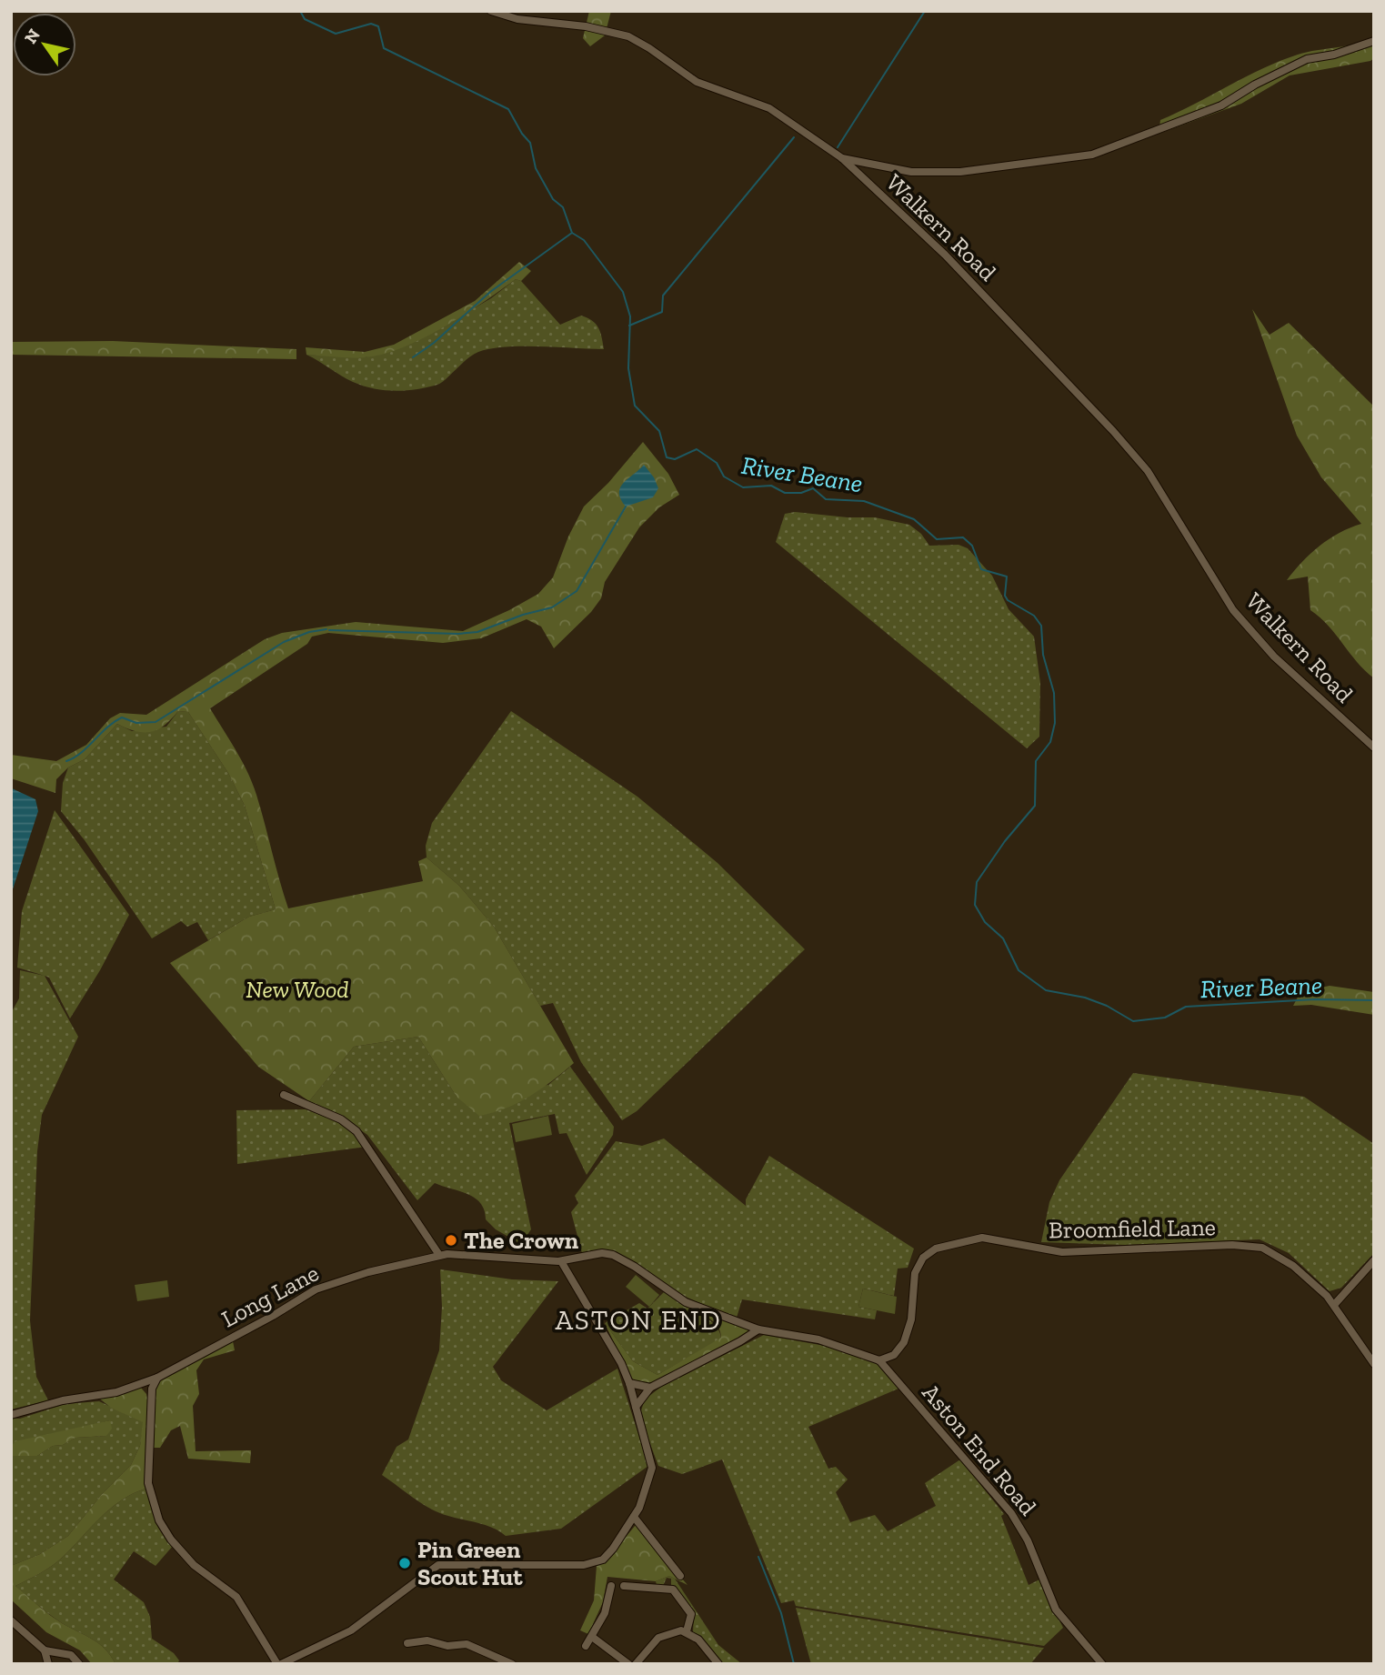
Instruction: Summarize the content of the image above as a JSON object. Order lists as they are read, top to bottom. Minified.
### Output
{"streets":{"street":["Walkern Road","Broomfield Lane","Long Lane","Aston End Road"]},"crossings":[["Broomfield Lane","Long Lane"],["Broomfield Lane","Aston End Road"],["Long Lane","Aston End Road"]],"districts":["ASTON END"],"water":["River Beane"],"parks":["New Wood"],"places":["The Crown","Pin Green Scout Hut"],"north":"top left"}
